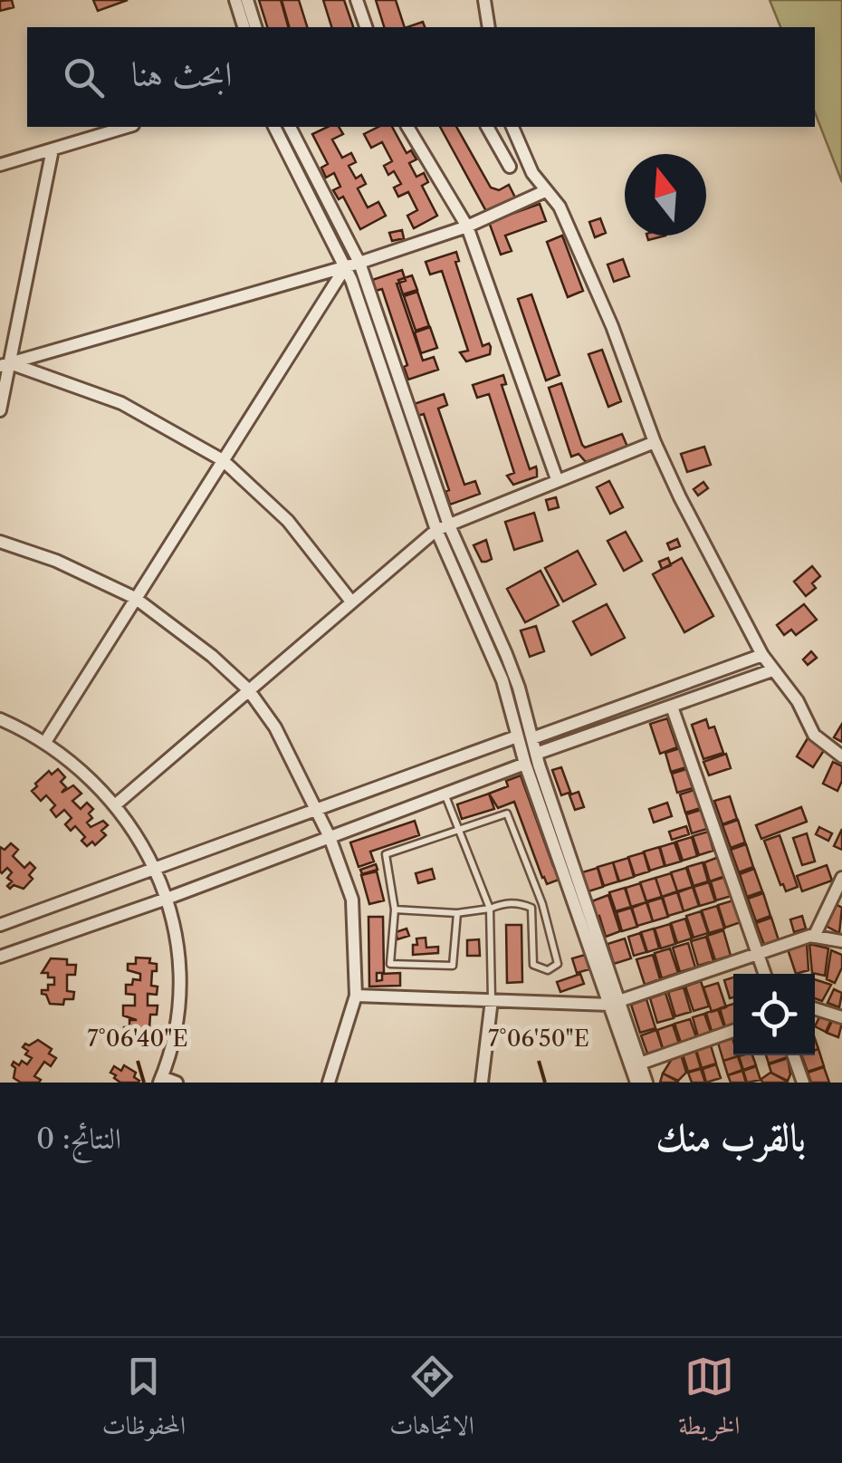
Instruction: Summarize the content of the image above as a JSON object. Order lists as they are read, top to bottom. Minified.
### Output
{"north":"top","page":{"search":"ابحث هنا","heading":["بالقرب منك","النتائج: 0"],"nav":["الخريطة","الاتجاهات","المحفوظات"]},"coordinates":["7°06'40\"E","7°06'50\"E"]}
